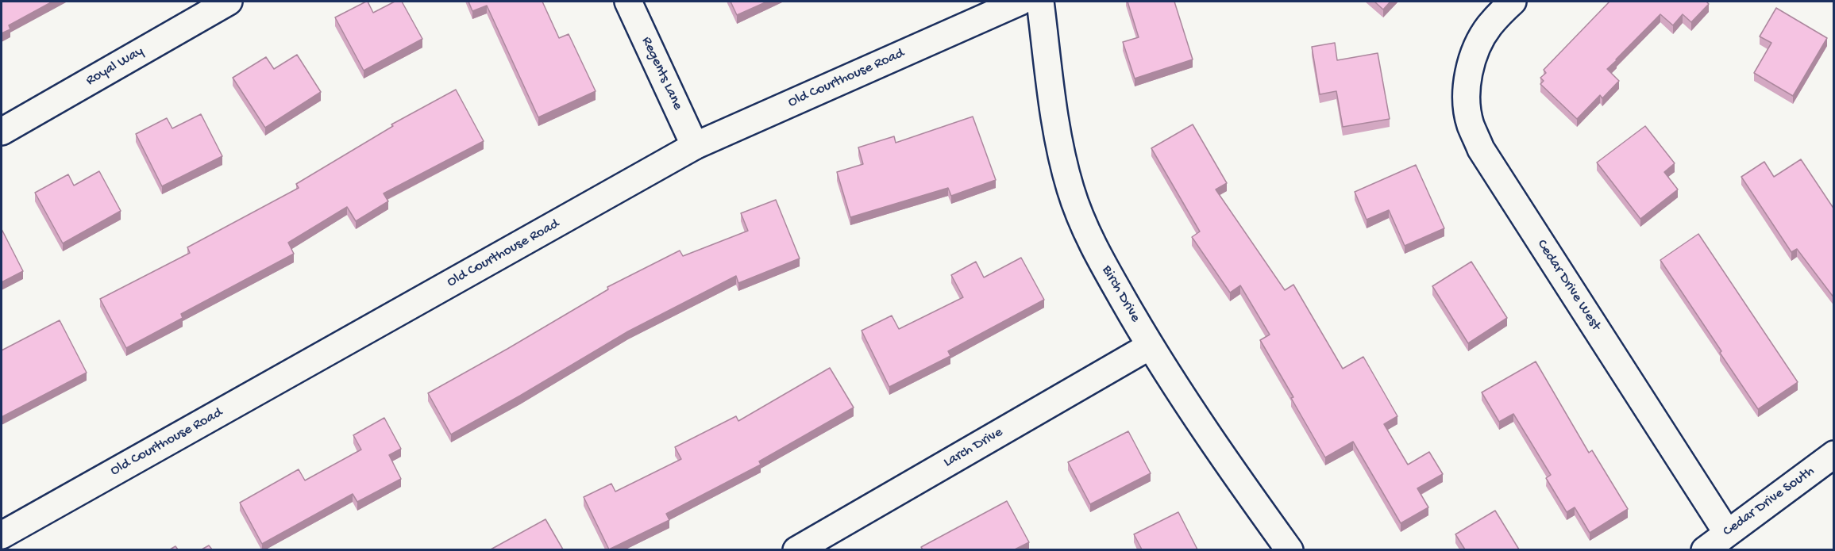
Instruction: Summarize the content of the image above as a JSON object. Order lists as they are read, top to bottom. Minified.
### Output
{"streets":{"street":["Royal Way","Regents Lane","Old Courthouse Road","Cedar Drive West","Birch Drive","Larch Drive","Cedar Drive South"]},"crossings":[["Regents Lane","Old Courthouse Road"],["Cedar Drive West","Cedar Drive South"],["Birch Drive","Larch Drive"]]}
